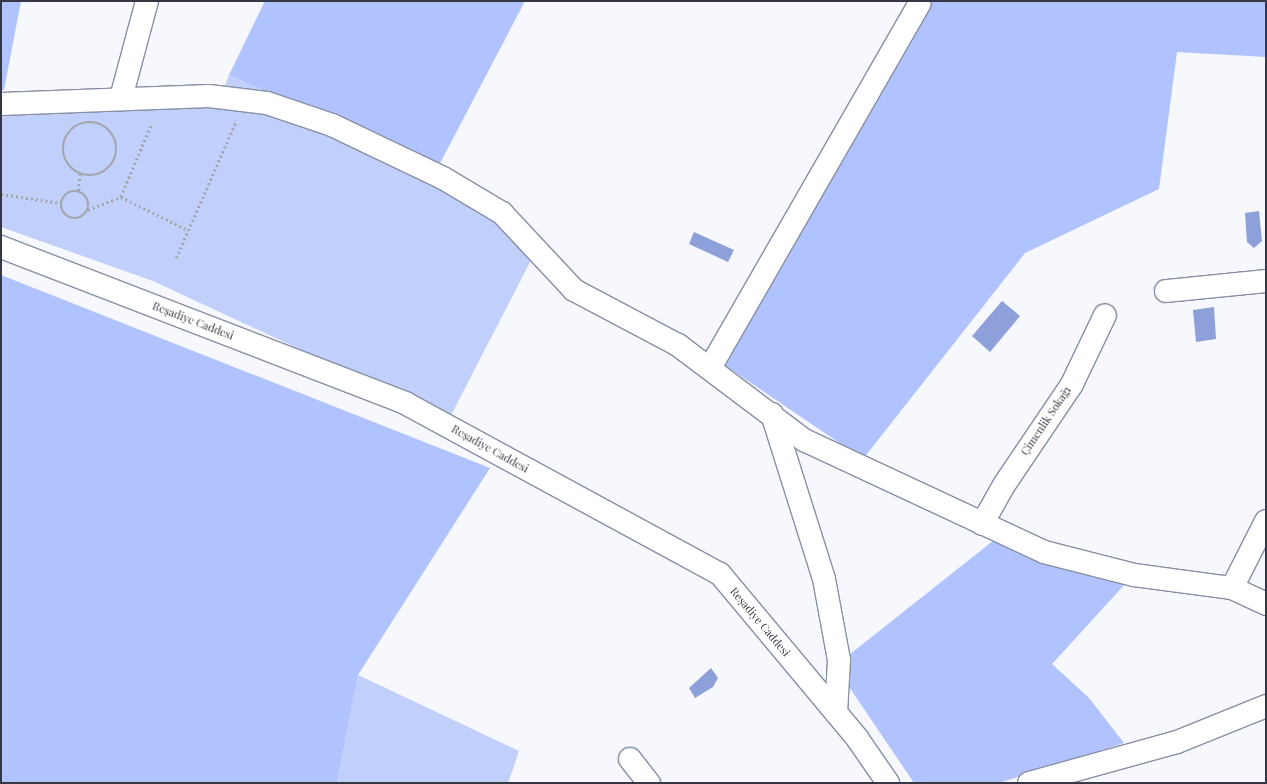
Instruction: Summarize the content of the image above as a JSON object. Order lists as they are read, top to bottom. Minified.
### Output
{"streets":{"street":["Reşadiye Caddesi","Çimenlik Sokağı"]}}
